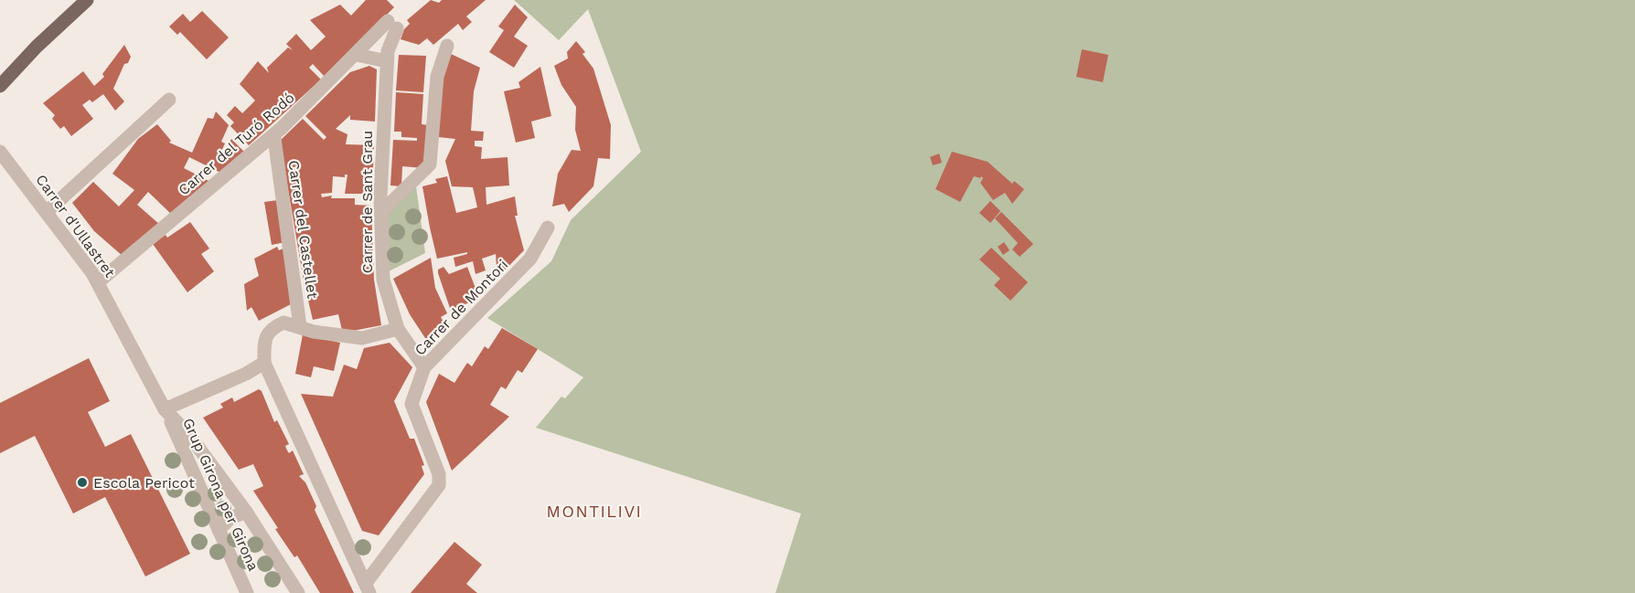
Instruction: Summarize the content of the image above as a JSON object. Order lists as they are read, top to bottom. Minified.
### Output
{"streets":{"street":["Carrer del Turó Rodó","Carrer de Sant Grau","Carrer d'Ullastret","Carrer del Castellet","Carrer de Montori","Grup Girona per Girona"]},"crossings":[["Carrer del Turó Rodó","Carrer de Sant Grau"],["Carrer del Turó Rodó","Carrer d'Ullastret"],["Carrer de Sant Grau","Carrer de Montori"],["Carrer d'Ullastret","Grup Girona per Girona"]],"districts":["MONTILIVI"],"places":["Escola Pericot"]}
